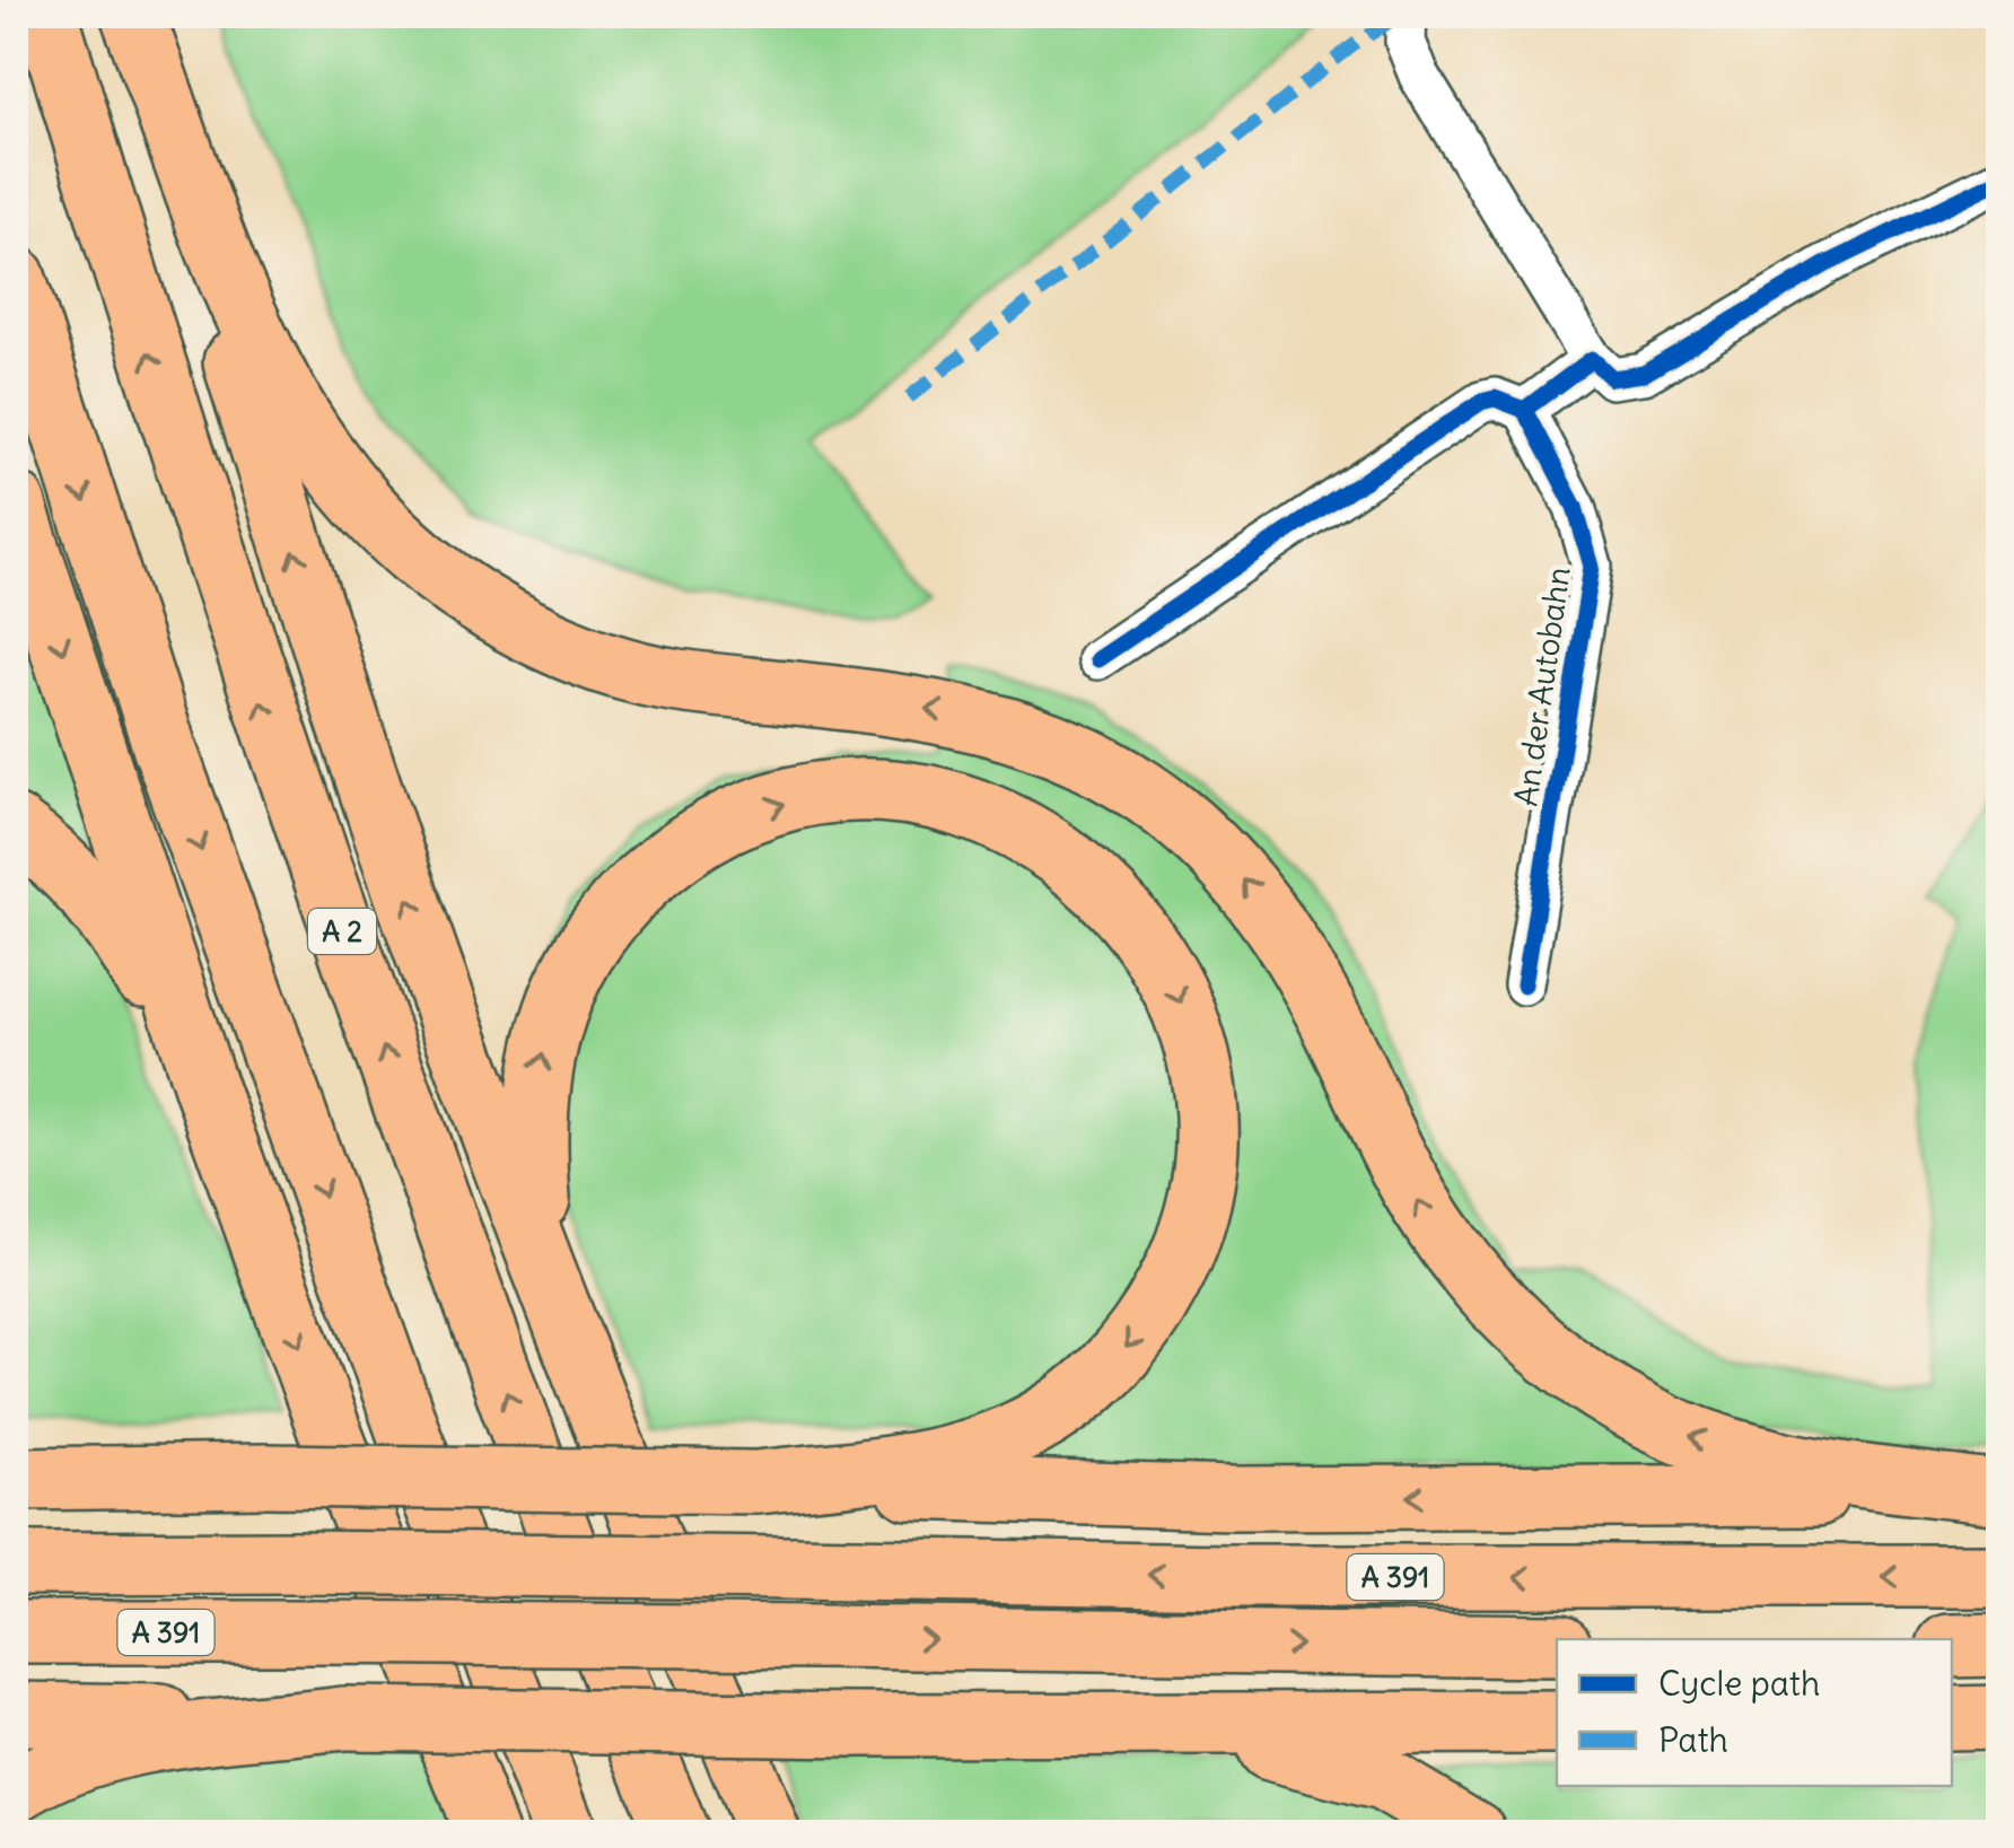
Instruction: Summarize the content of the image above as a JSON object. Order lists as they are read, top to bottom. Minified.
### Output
{"streets":{"highway":["A 2","A 391"],"street":["An der Autobahn"]},"legend":["Cycle path","Path"]}
